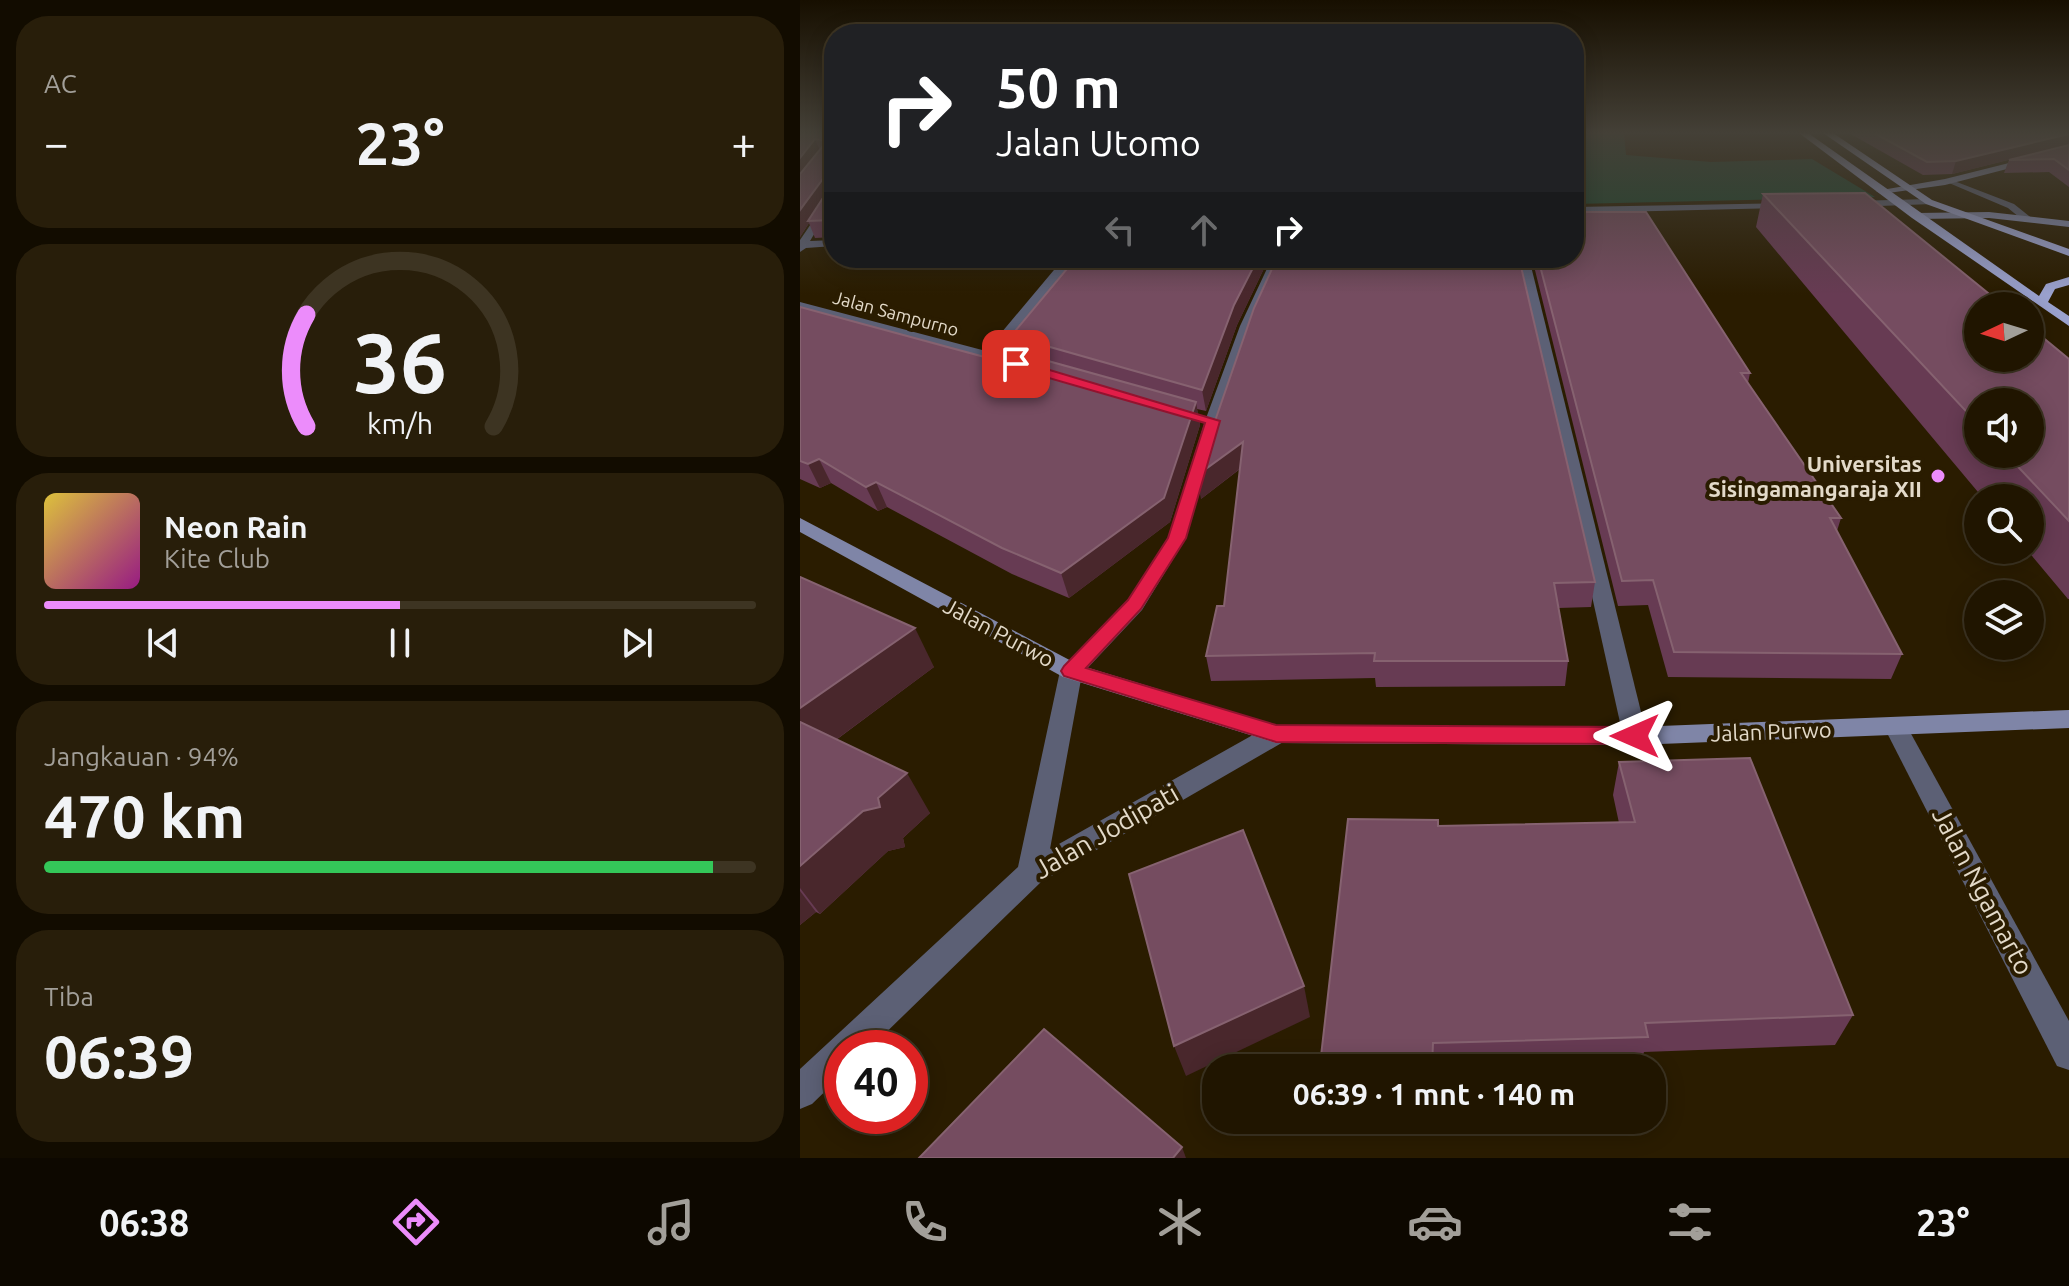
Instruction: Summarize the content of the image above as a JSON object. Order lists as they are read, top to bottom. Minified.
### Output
{"streets":{"street":["Jalan Sampurno","Jalan Purwo","Jalan Jodipati","Jalan Ngamarto"]},"crossings":[["Jalan Purwo","Jalan Jodipati"],["Jalan Purwo","Jalan Ngamarto"]],"places":["Universitas Sisingamangaraja XII"],"north":"left","page":{"tile":["AC",["Jangkauan · 94%","470 km"],["Tiba","06:39"]],"turn":["50 m","Jalan Utomo"],"heat":["−","23°","+"],"song":["Neon Rain","Kite Club"],"limit":"40","trip":"06:39 · 1 mnt · 140 m","tabs":["06:38","23°"],"gauge":["36","km/h"]}}
